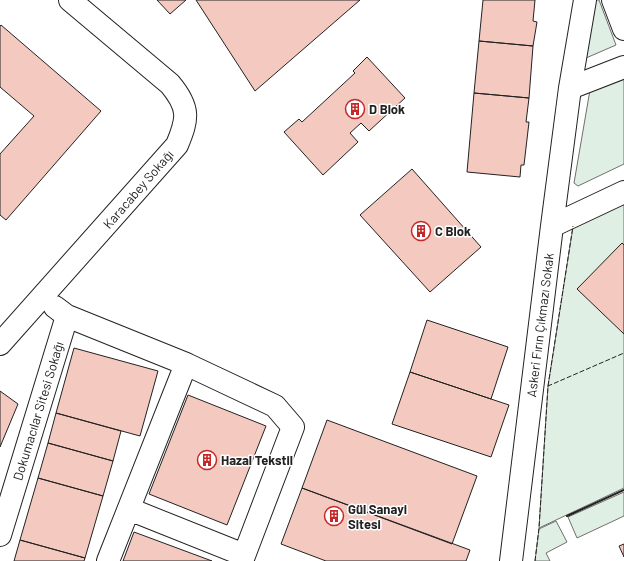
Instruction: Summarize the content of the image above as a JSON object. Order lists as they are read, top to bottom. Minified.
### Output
{"streets":{"street":["Karacabey Sokağı","Askeri Fırın Çıkmazı Sokak","Dokumacılar Sitesi Sokağı"]},"places":{"building":["D Blok","C Blok","Hazal Tekstil","Gül Sanayi Sitesi"]}}
